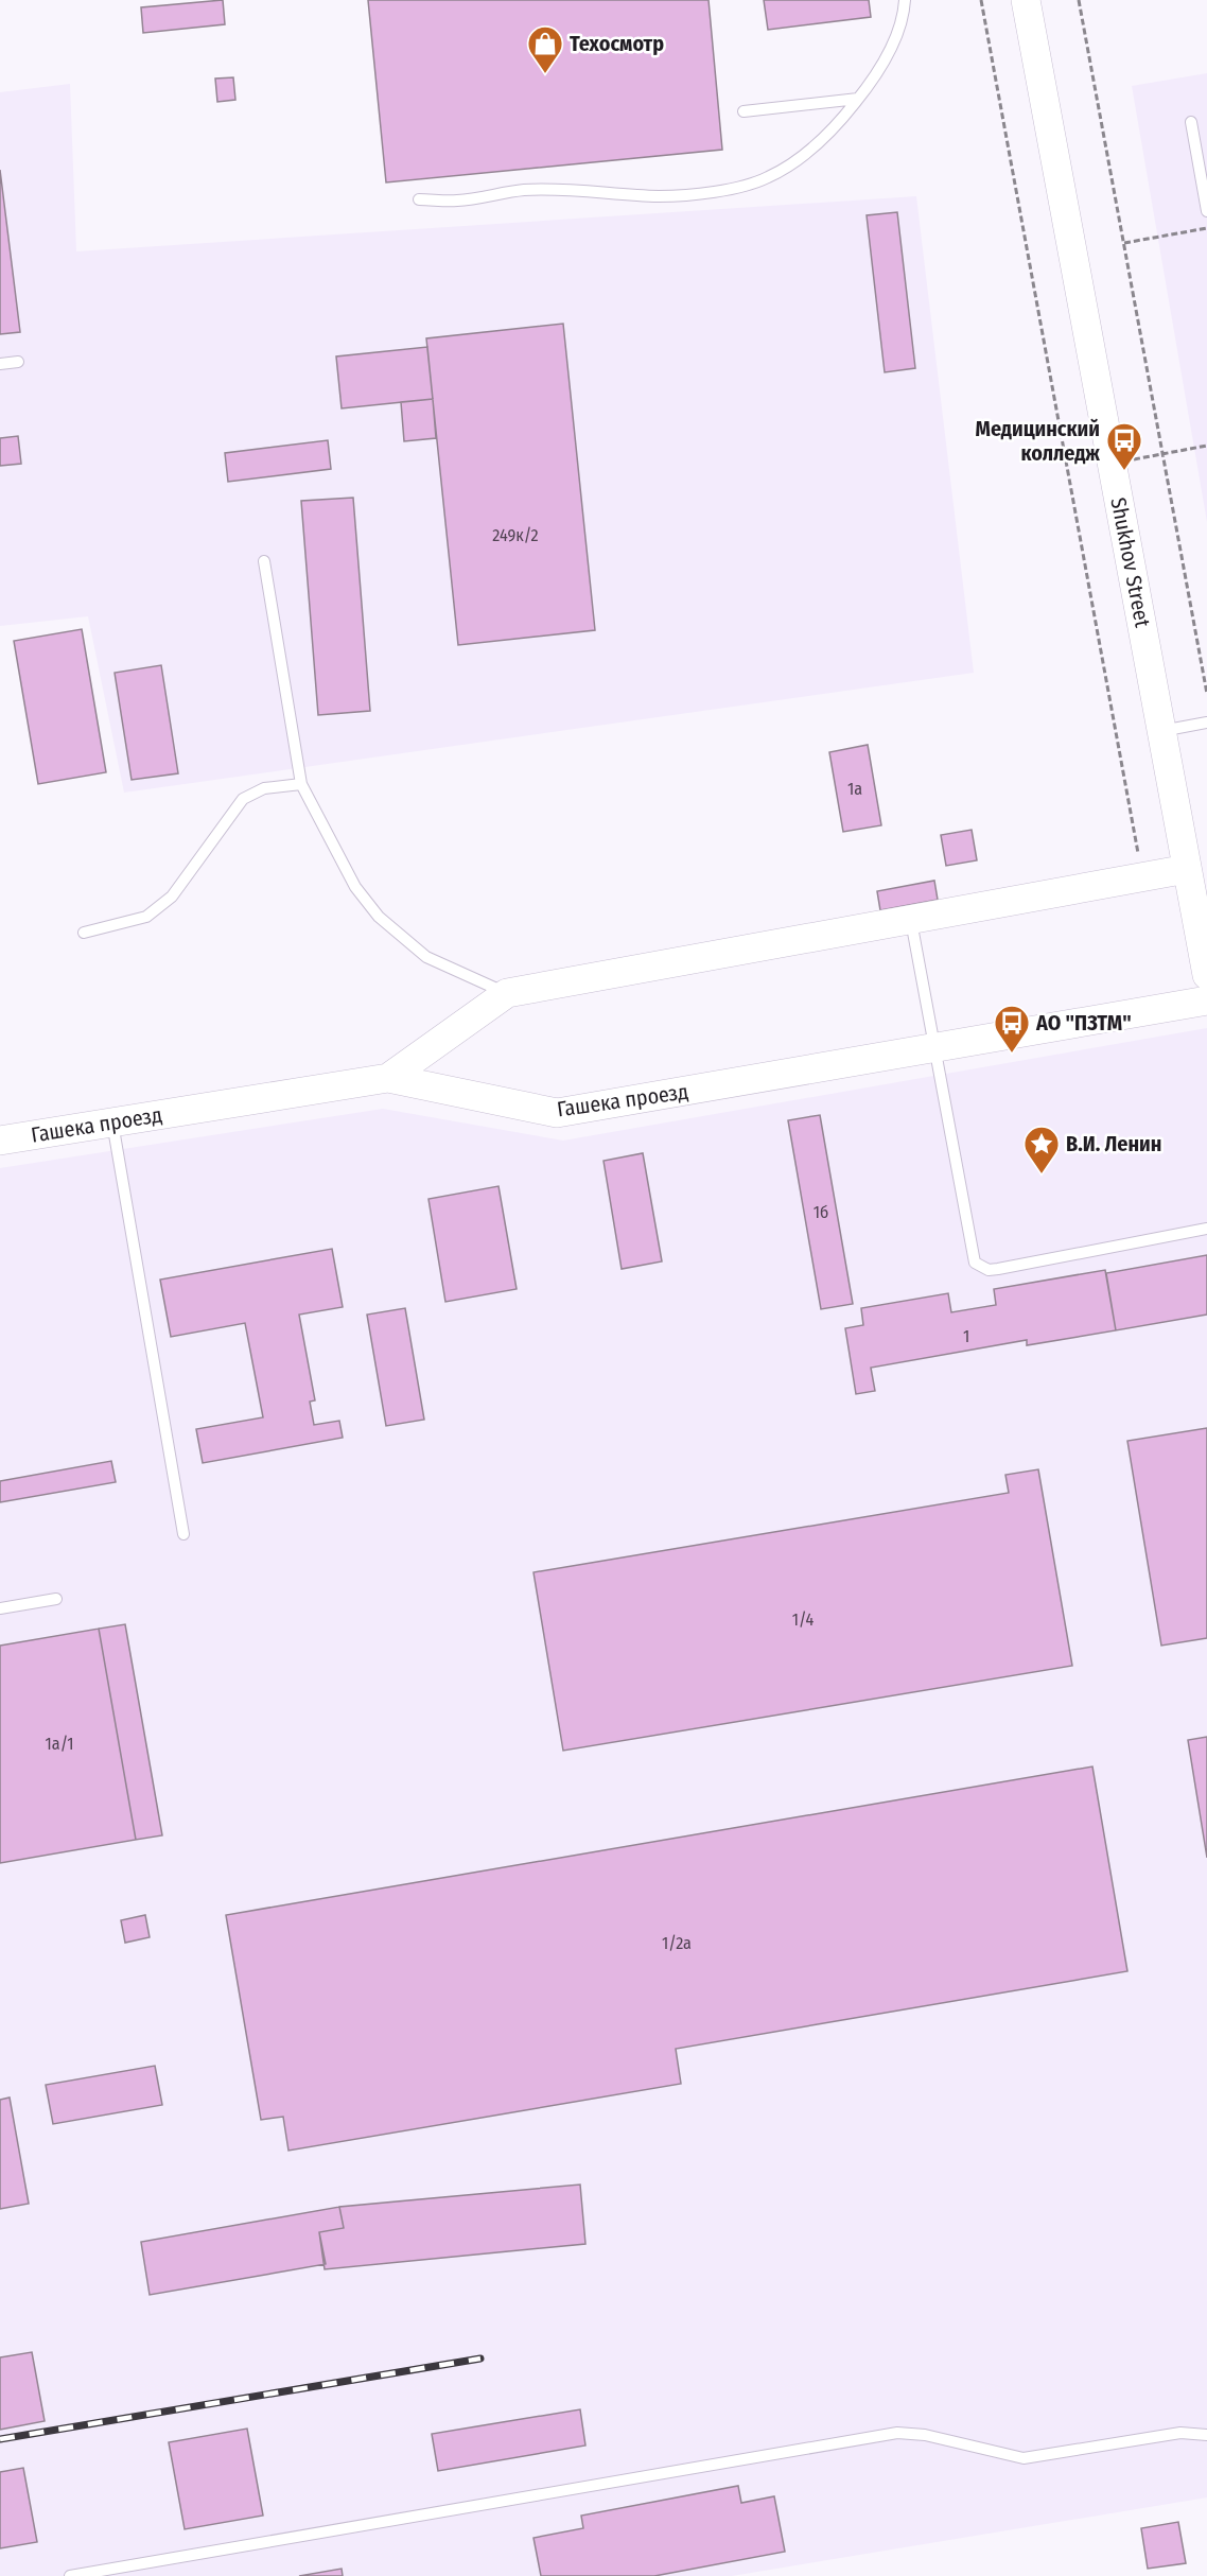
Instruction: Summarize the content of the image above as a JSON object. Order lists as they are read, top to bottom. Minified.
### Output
{"streets":{"street":["Shukhov Street","Гашека проезд"]},"places":{"shop":["Техосмотр"],"bus stop":["Медицинский колледж","АО \"ПЗТМ\""],"place":["В.И. Ленин"]},"house_numbers":["249к/2","1а","1б","1","1/4","1а/1","1/2а"]}
